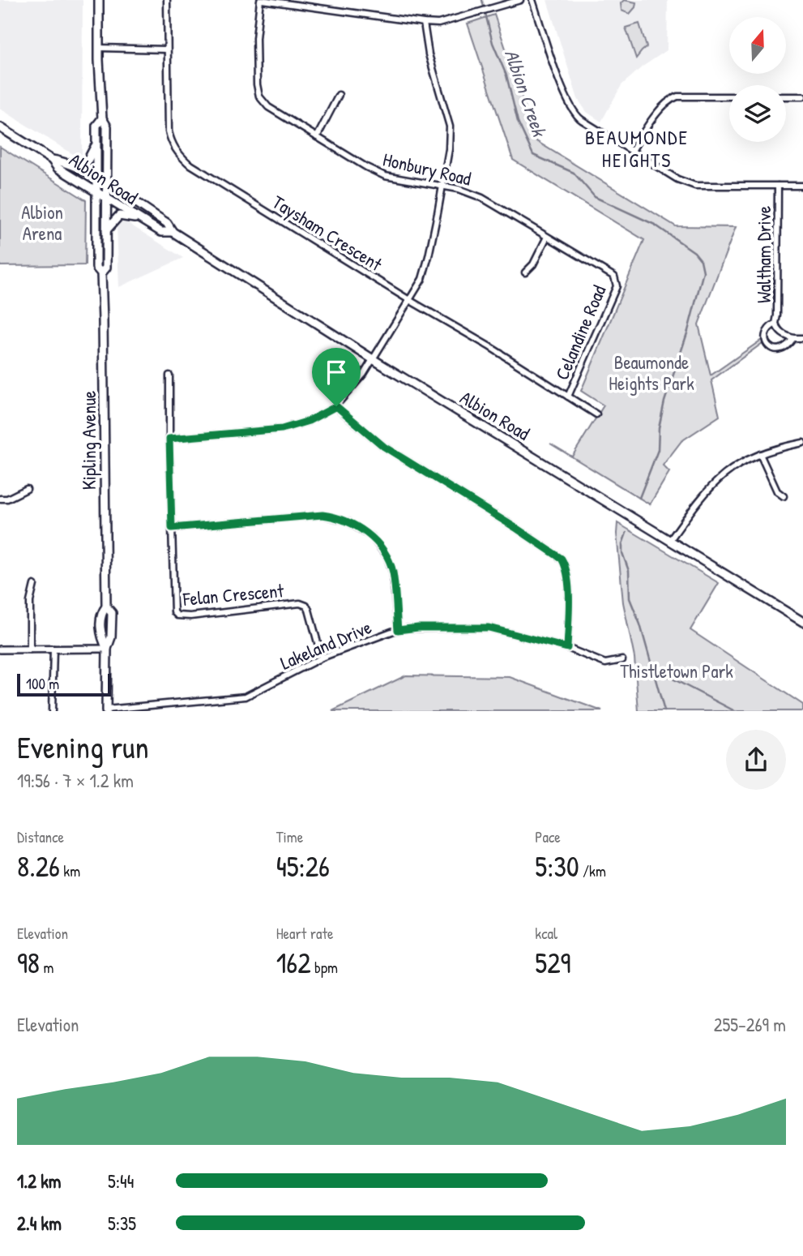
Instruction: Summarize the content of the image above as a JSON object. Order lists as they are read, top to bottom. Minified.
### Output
{"streets":{"main road":["Albion Road","Kipling Avenue"],"street":["Honbury Road","Taysham Crescent","Waltham Drive","Celandine Road","Felan Crescent","Lakeland Drive"]},"crossings":[["Honbury Road","Celandine Road"],["Albion Road","Kipling Avenue"],["Taysham Crescent","Celandine Road"],["Kipling Avenue","Lakeland Drive"],["Felan Crescent","Lakeland Drive"]],"districts":["BEAUMONDE HEIGHTS"],"water":["Albion Creek"],"parks":["Albion Arena","Beaumonde Heights Park","Thistletown Park"],"scale_bar":"100 m","north":"top","page":{"scale":"100 m","heading":["Evening run","19:56 · 7 × 1.2 km"],"stats":[["Distance","8.26 km"],["Time","45:26"],["Pace","5:30 /km"],["Elevation","98 m"],["Heart rate","162 bpm"],["kcal","529"]],"chart":["Elevation","255–269 m"],"list":[{"name":"1.2 km","note":"5:44"},{"name":"2.4 km","note":"5:35"}]}}
